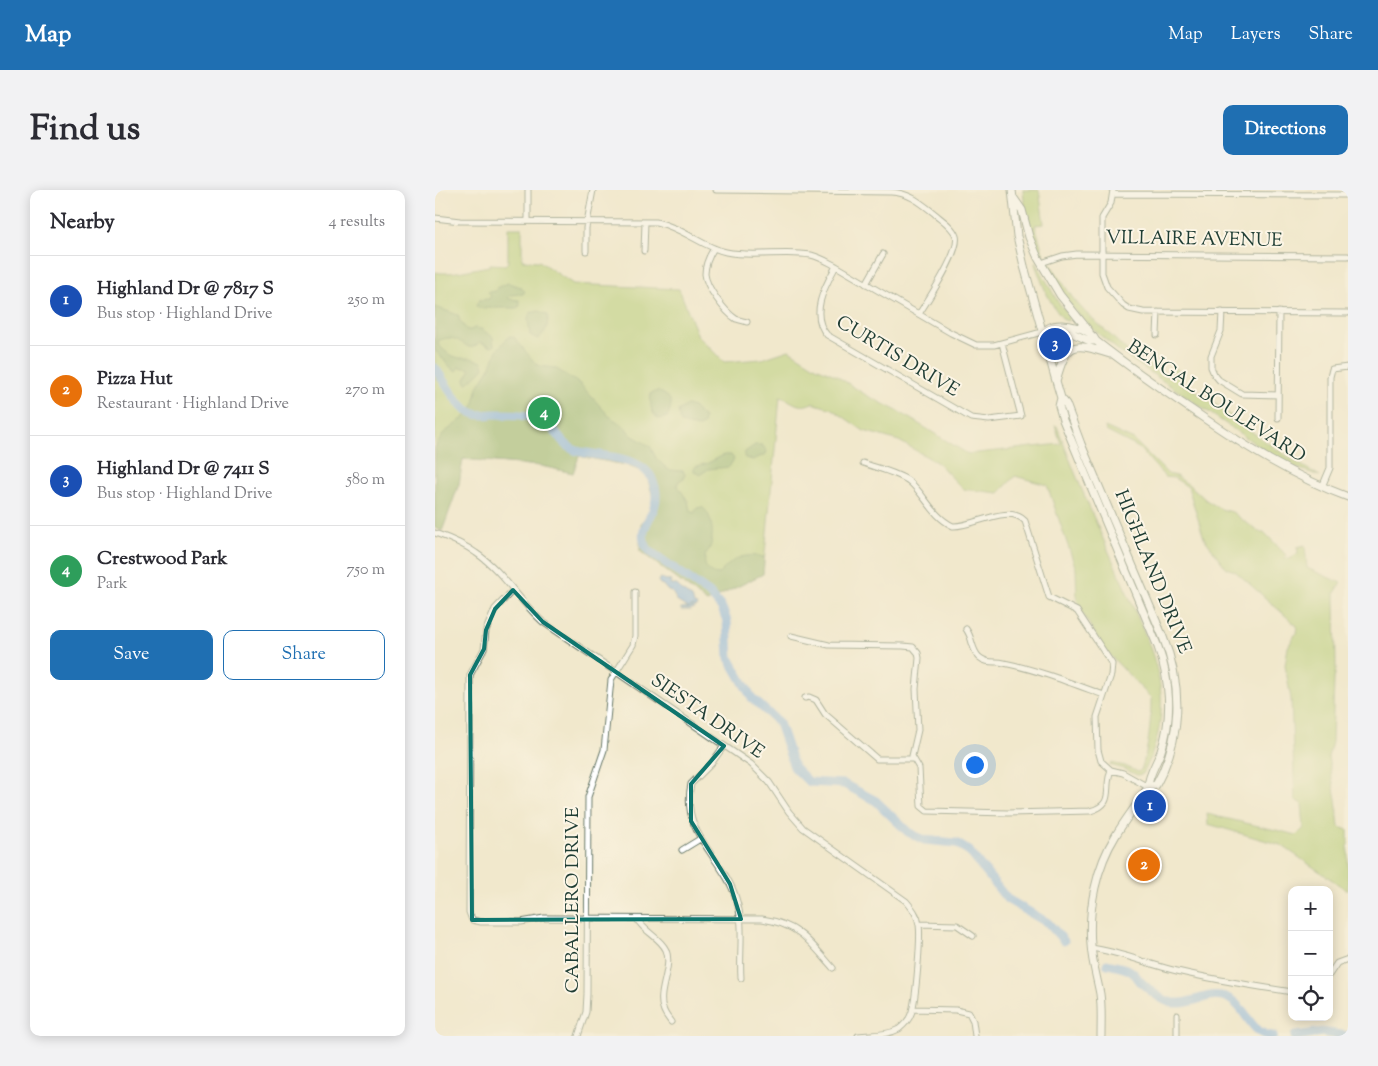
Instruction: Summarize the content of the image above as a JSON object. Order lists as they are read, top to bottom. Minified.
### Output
{"streets":{"main road":["BENGAL BOULEVARD","HIGHLAND DRIVE"],"street":["VILLAIRE AVENUE","CURTIS DRIVE","SIESTA DRIVE","CABALLERO DRIVE"]},"crossings":[["BENGAL BOULEVARD","HIGHLAND DRIVE"],["SIESTA DRIVE","CABALLERO DRIVE"]],"page":{"header":"Map","nav":["Map","Layers","Share"],"title":"Find us","buttons":["Directions",["Save","Share"]],"heading":["Nearby","4 results"],"list":[{"mark":"1","name":"Highland Dr @ 7817 S","note":"Bus stop · Highland Drive","value":"250 m"},{"mark":"2","name":"Pizza Hut","note":"Restaurant · Highland Drive","value":"270 m"},{"mark":"3","name":"Highland Dr @ 7411 S","note":"Bus stop · Highland Drive","value":"580 m"},{"mark":"4","name":"Crestwood Park","note":"Park","value":"750 m"}],"pins":["3","4","1","2"],"map_buttons":["+","−"]}}
